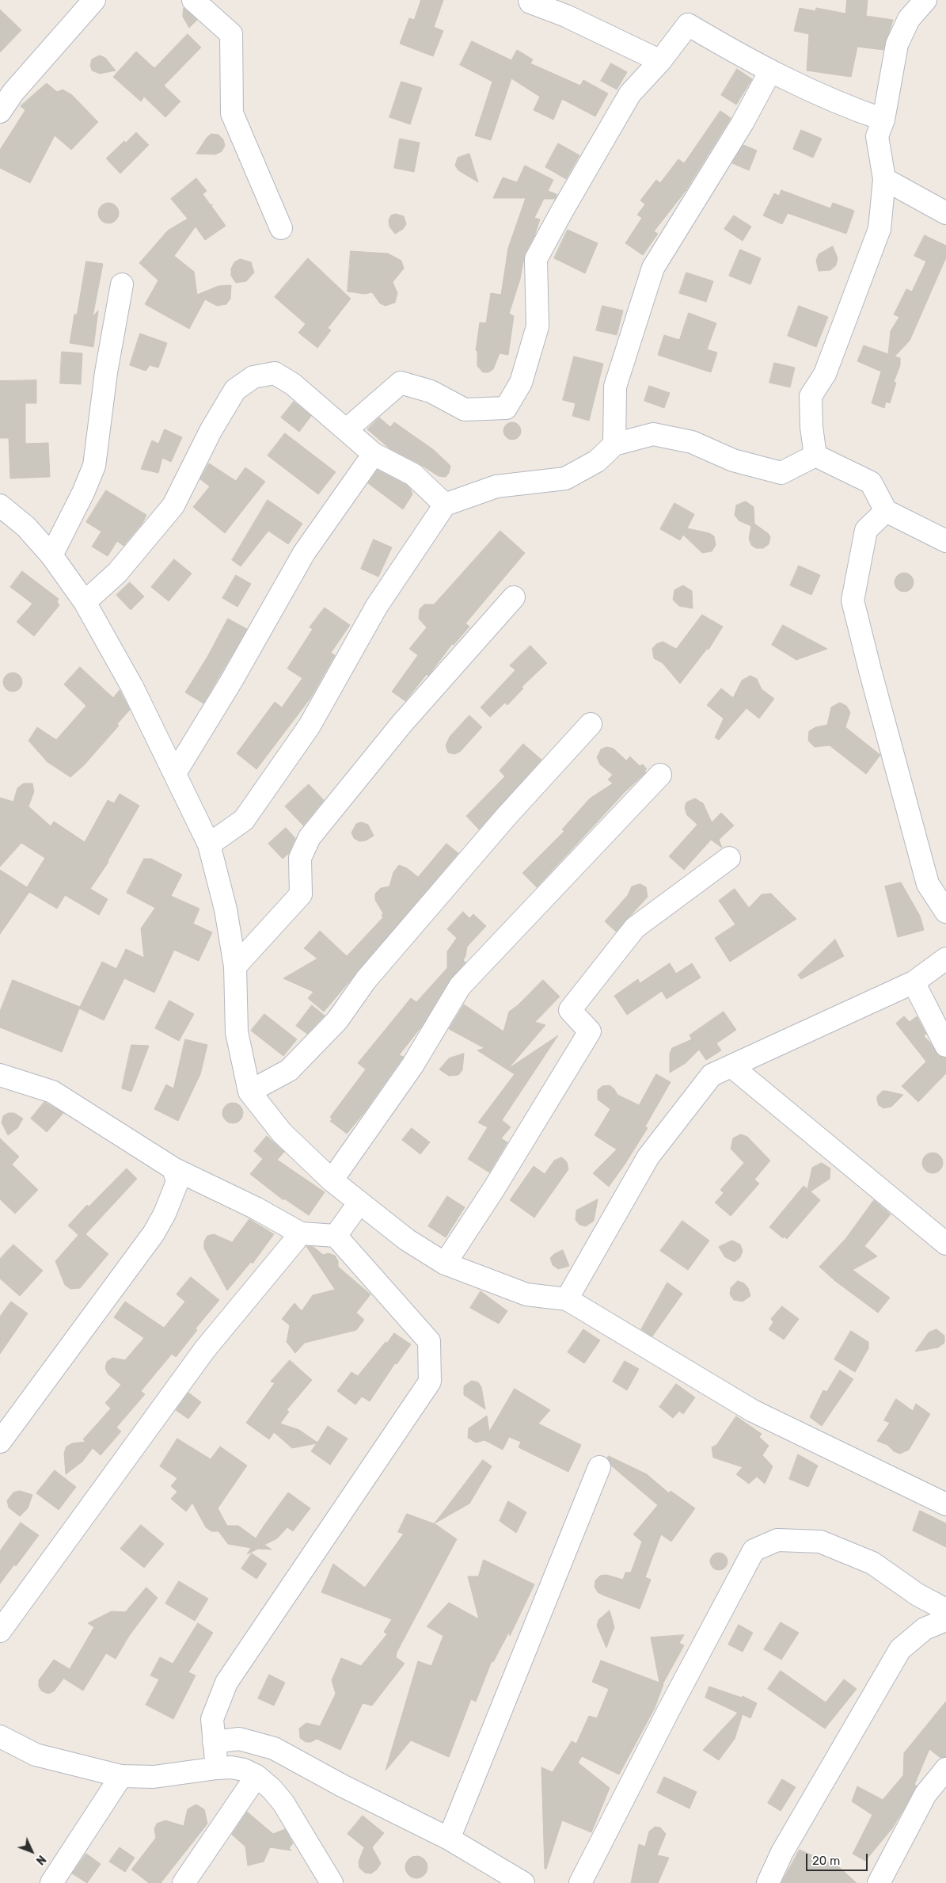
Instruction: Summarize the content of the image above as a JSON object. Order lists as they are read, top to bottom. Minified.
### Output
{"scale_bar":"20 m","north":"bottom right"}
